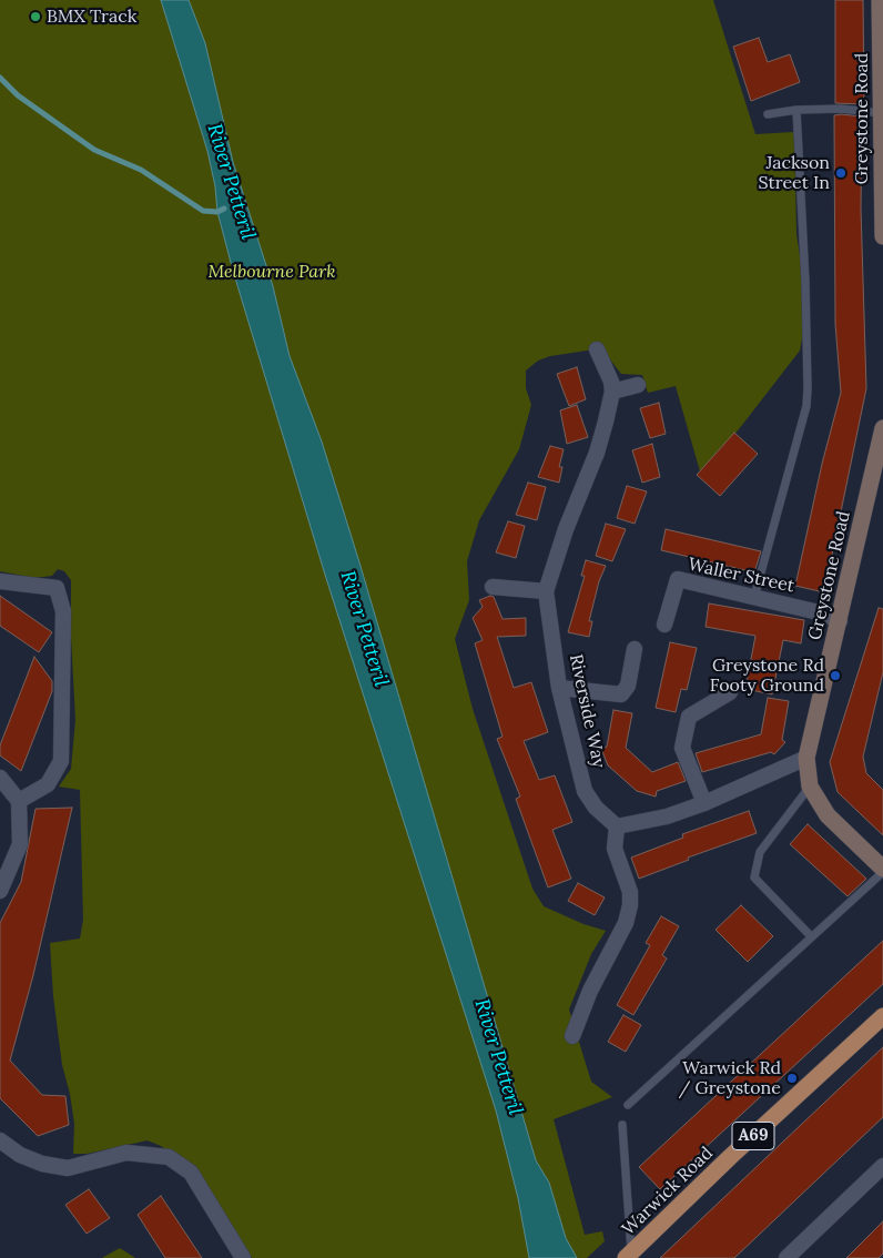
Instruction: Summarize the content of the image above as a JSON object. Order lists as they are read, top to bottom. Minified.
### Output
{"streets":{"main road":["A69","Warwick Road"],"street":["Greystone Road","Waller Street","Riverside Way"]},"crossings":[["Greystone Road","Waller Street"]],"water":["River Petteril"],"parks":["Melbourne Park"],"places":["BMX Track","Jackson Street In","Greystone Rd Footy Ground","Warwick Rd / Greystone"]}
